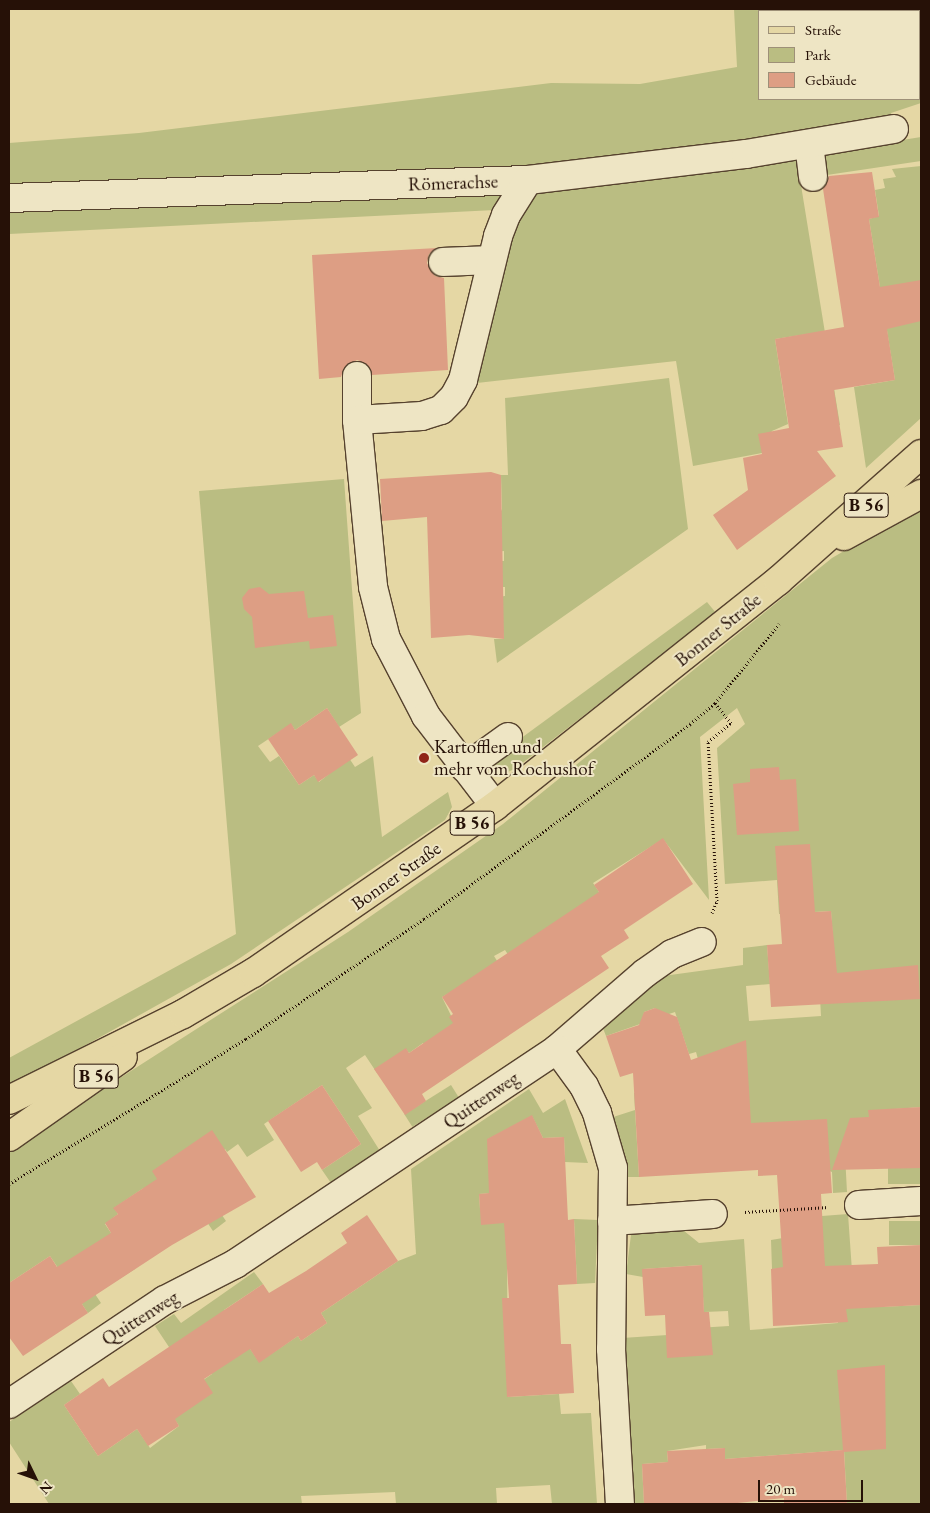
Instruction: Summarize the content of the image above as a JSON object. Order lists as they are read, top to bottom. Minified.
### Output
{"streets":{"main road":["B 56","Bonner Straße"],"street":["Römerachse","Quittenweg"]},"places":["Kartofflen und mehr vom Rochushof"],"legend":["Straße","Park","Gebäude"],"scale_bar":"20 m","north":"bottom right"}
